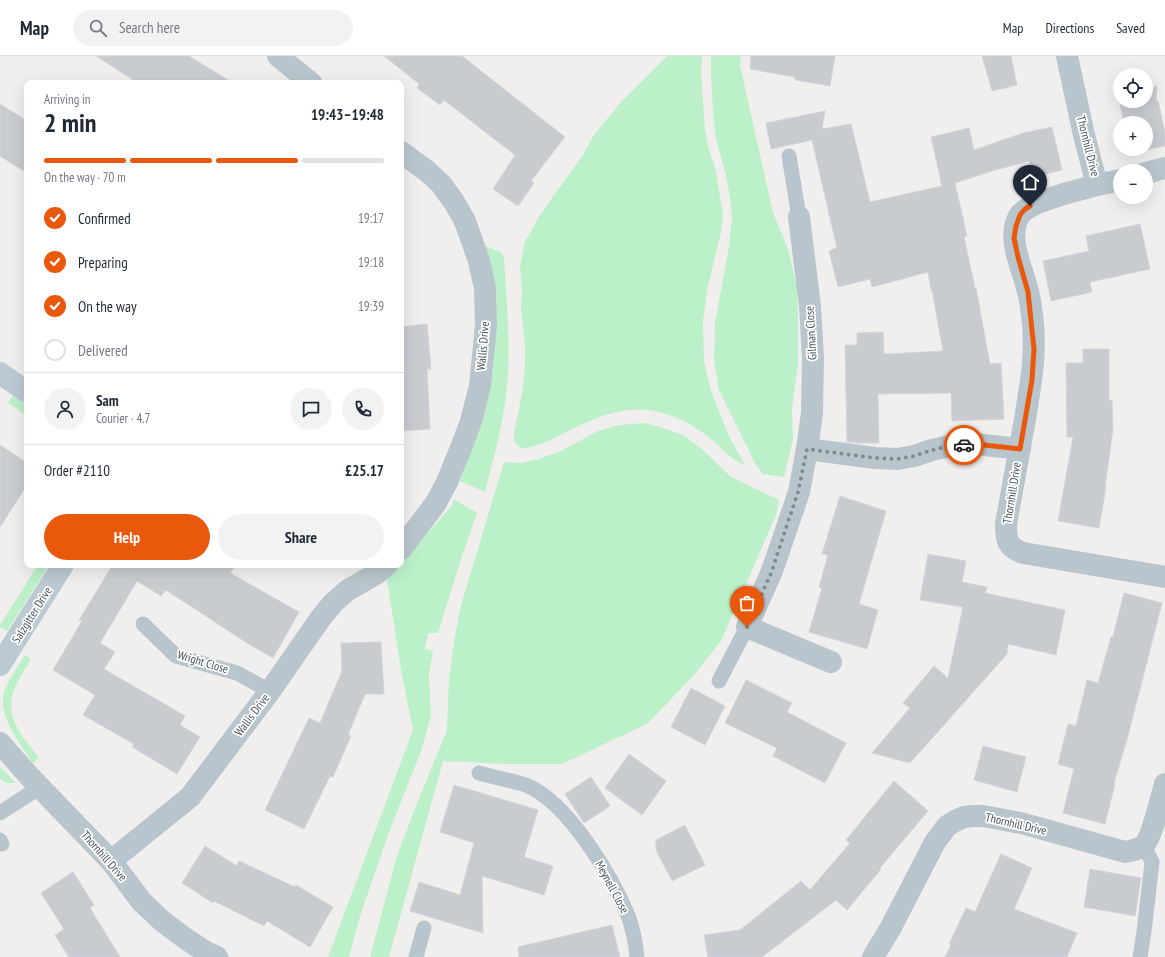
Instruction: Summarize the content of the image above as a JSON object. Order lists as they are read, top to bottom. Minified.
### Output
{"streets":{"street":["Thornhill Drive","Gilman Close","Wallis Drive","Salzgitter Drive"],"lane":["Wright Close","Meynell Close"]},"crossings":[["Thornhill Drive","Wallis Drive"],["Wallis Drive","Wright Close"]],"page":{"header":"Map","search":"Search here","nav":["Map","Directions","Saved"],"map_buttons":["+","−"],"heading":["2 min","Arriving in","19:43–19:48"],"panel":["Sam","Courier · 4.7","Order #2110","£25.17"],"bar":"On the way · 70 m","list":[["Confirmed","19:17"],["Preparing","19:18"],["On the way","19:39"],"Delivered"],"buttons":["Help","Share"]}}
